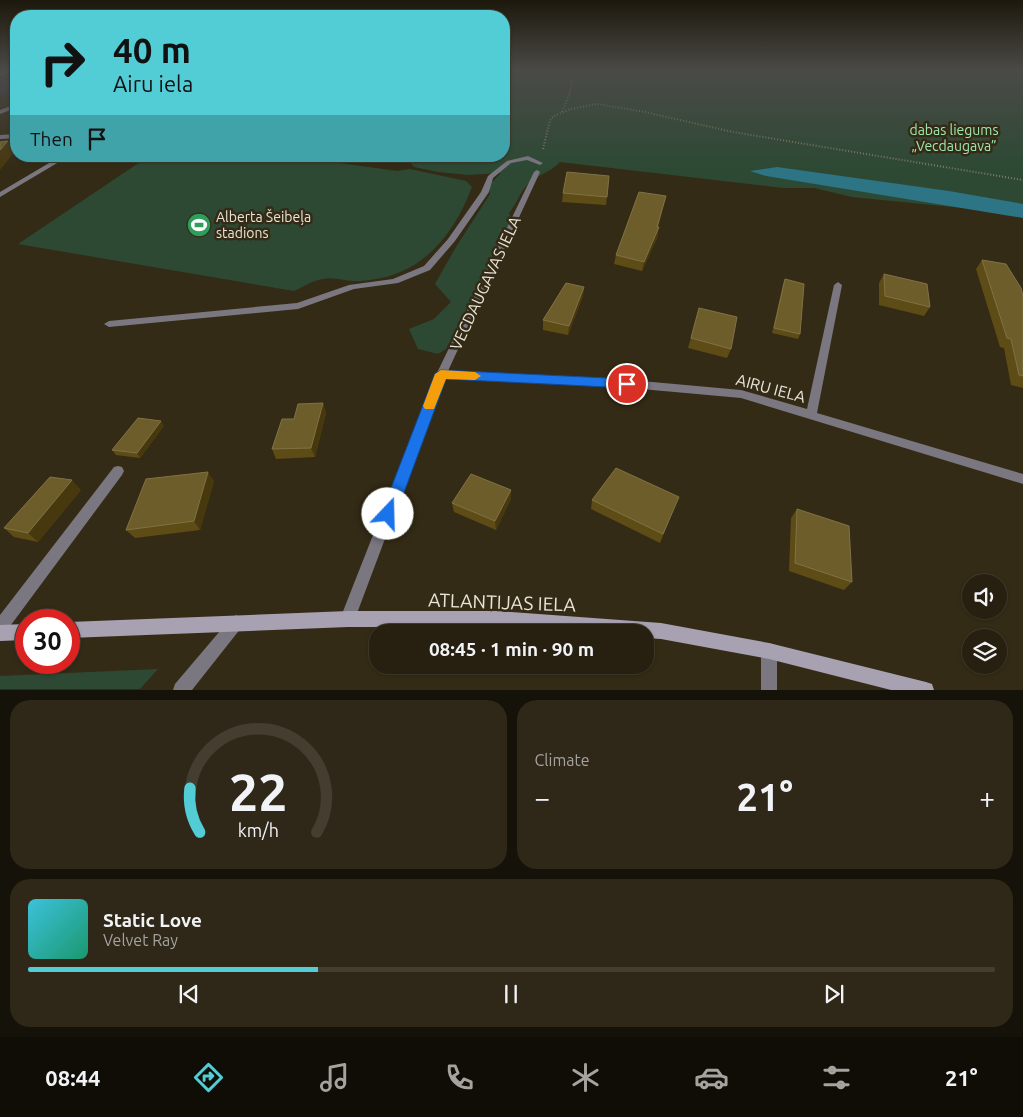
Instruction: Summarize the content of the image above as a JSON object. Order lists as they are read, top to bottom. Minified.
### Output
{"streets":{"main road":["ATLANTIJAS IELA"],"street":["VECDAUGAVAS IELA","AIRU IELA"]},"crossings":[["VECDAUGAVAS IELA","AIRU IELA"],["VECDAUGAVAS IELA","ATLANTIJAS IELA"]],"parks":["dabas liegums „Vecdaugava”"],"places":{"sports":["Alberta Šeibeļa stadions"]},"page":{"turn":["40 m","Airu iela"],"then":"Then","limit":"30","trip":"08:45 · 1 min · 90 m","tile":"Climate","heat":["−","21°","+"],"song":["Static Love","Velvet Ray"],"tabs":["08:44","21°"],"gauge":["22","km/h"]}}
